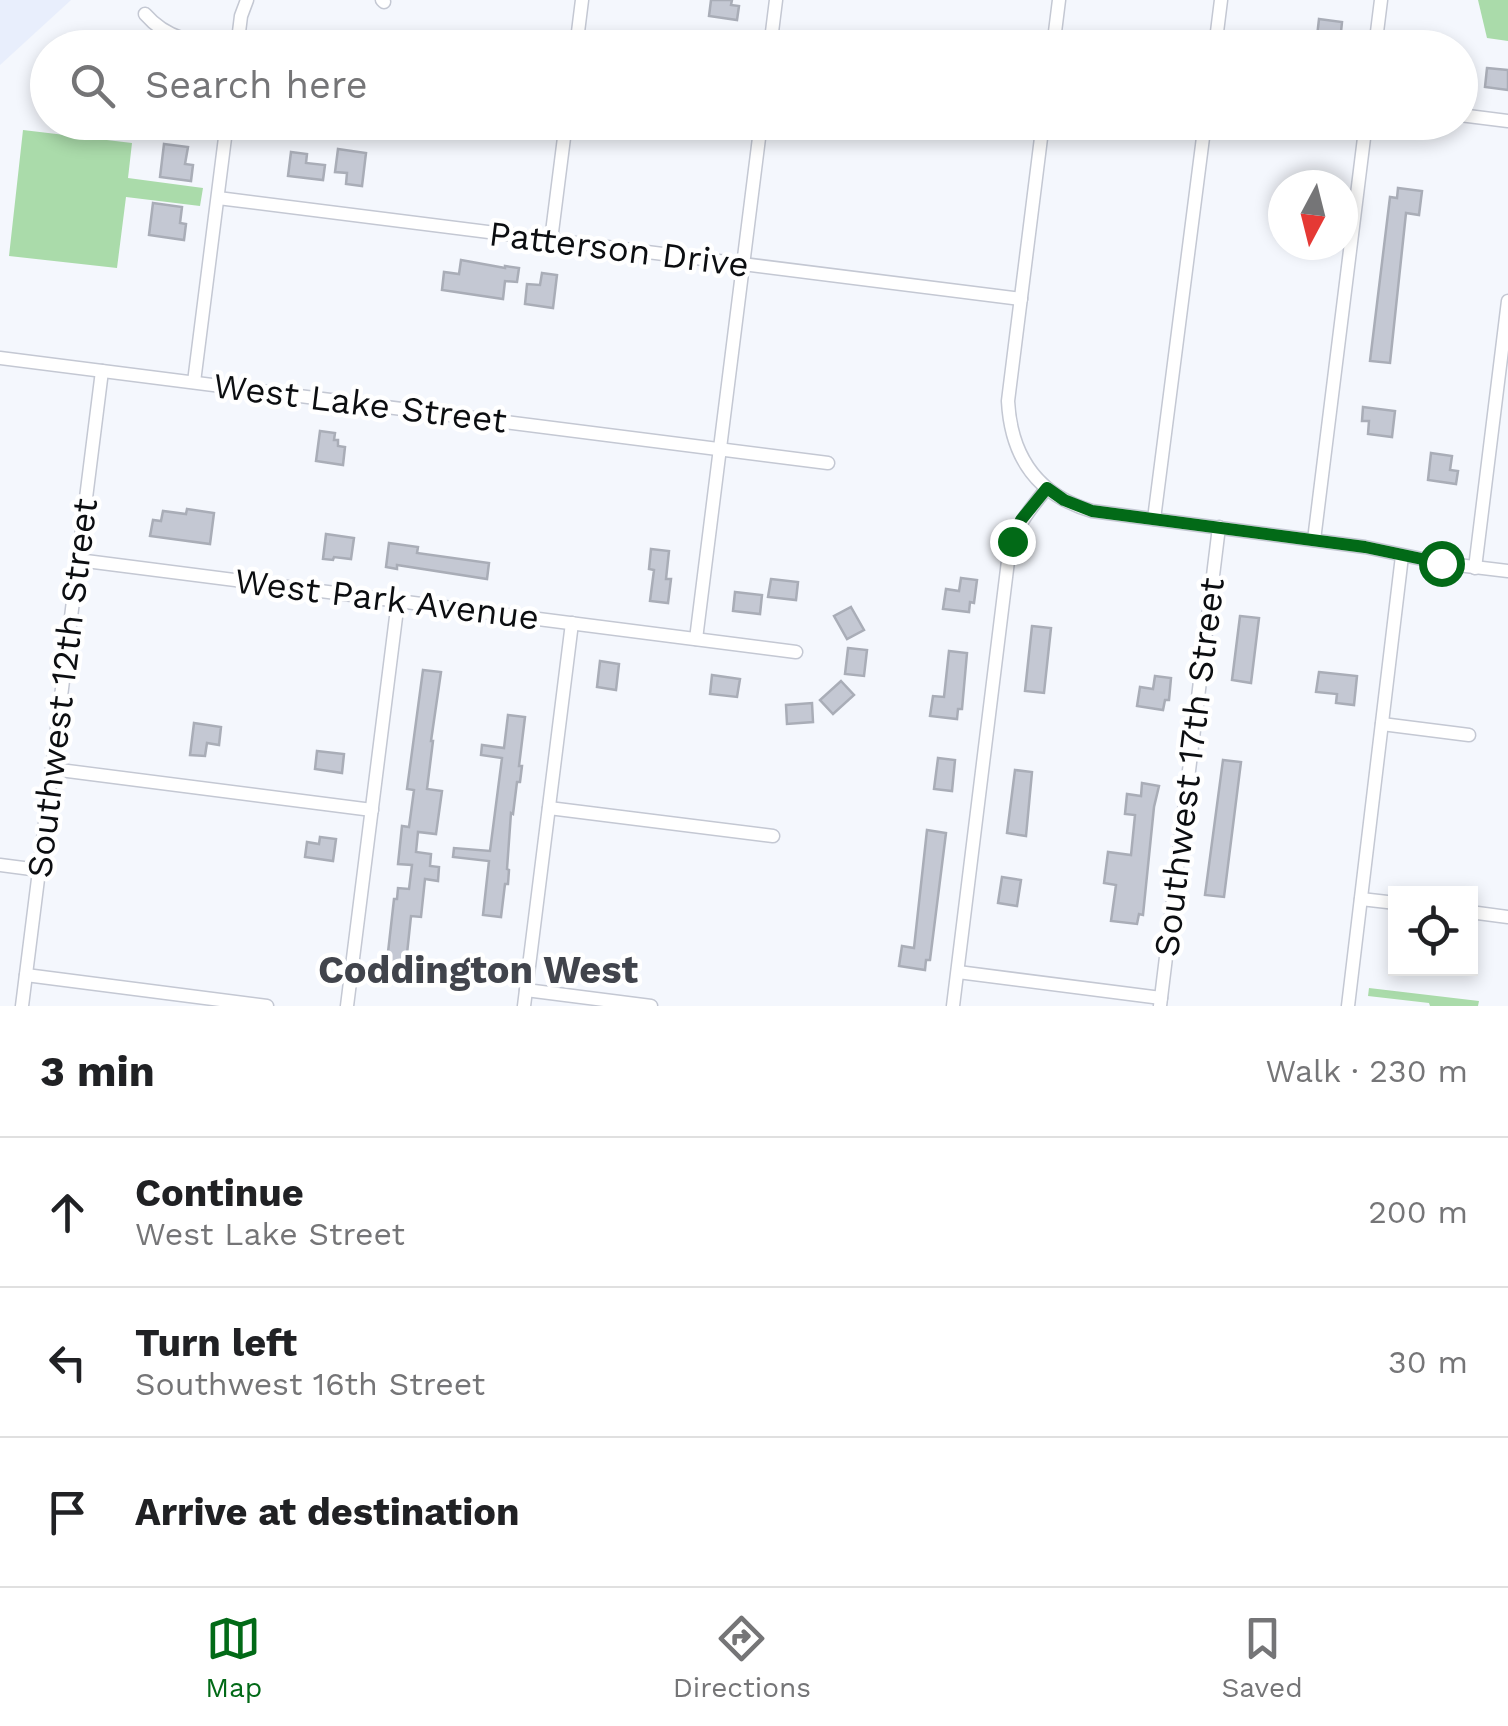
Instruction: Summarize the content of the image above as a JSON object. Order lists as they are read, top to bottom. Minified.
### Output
{"streets":{"street":["Patterson Drive","West Lake Street","West Park Avenue","Southwest 12th Street","Southwest 17th Street"]},"crossings":[["West Lake Street","Southwest 12th Street"],["West Park Avenue","Southwest 12th Street"]],"districts":["Coddington West"],"north":"bottom","page":{"search":"Search here","heading":["3 min","Walk · 230 m"],"list":[["Continue","West Lake Street","200 m"],["Turn left","Southwest 16th Street","30 m"],"Arrive at destination"],"nav":["Map","Directions","Saved"]}}
